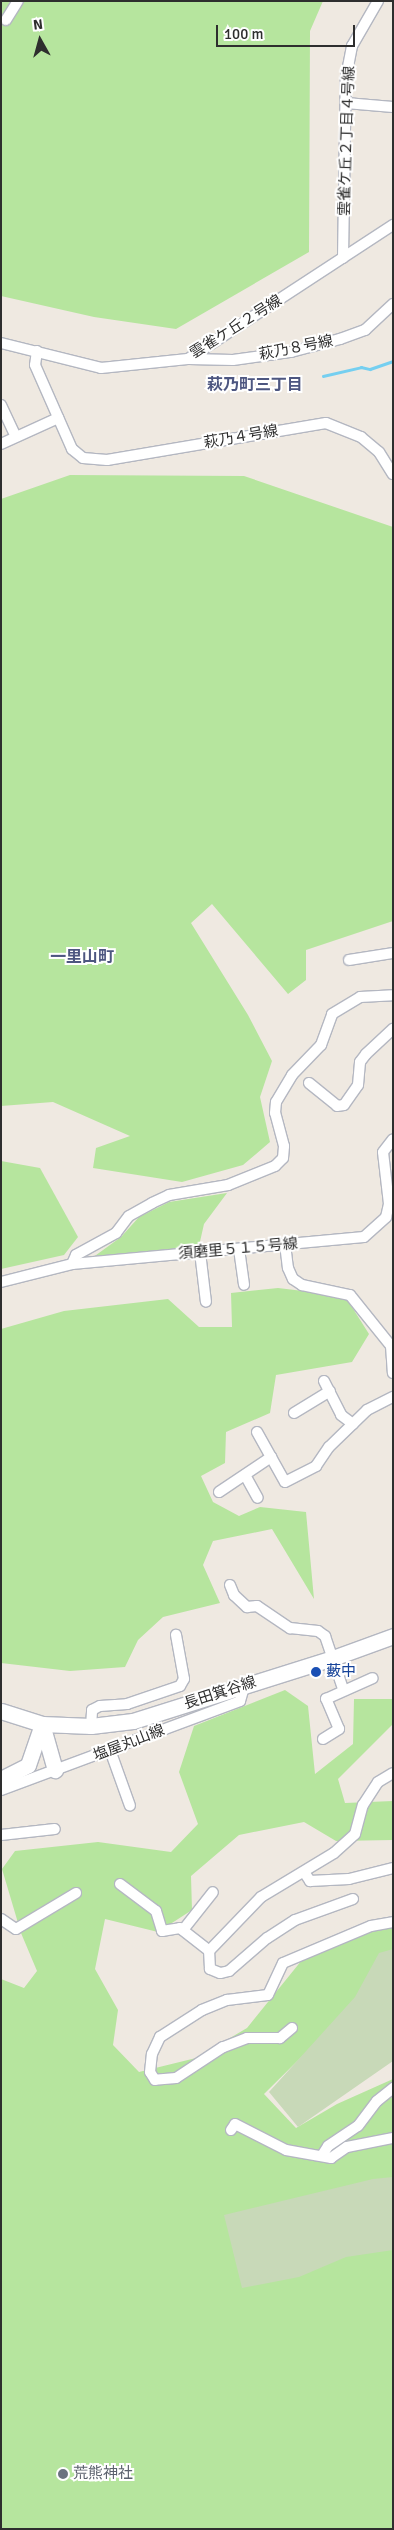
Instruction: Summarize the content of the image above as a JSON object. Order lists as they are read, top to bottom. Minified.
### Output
{"streets":{"street":["雲雀ケ丘２丁目４号線","雲雀ケ丘２号線","萩乃８号線","萩乃４号線","須磨里５１５号線","長田箕谷線","塩屋丸山線"]},"crossings":[["雲雀ケ丘２丁目４号線","雲雀ケ丘２号線"],["雲雀ケ丘２号線","萩乃８号線"],["長田箕谷線","塩屋丸山線"]],"districts":["萩乃町三丁目","一里山町"],"places":["藪中","荒熊神社"],"scale_bar":"100 m","north":"top"}
